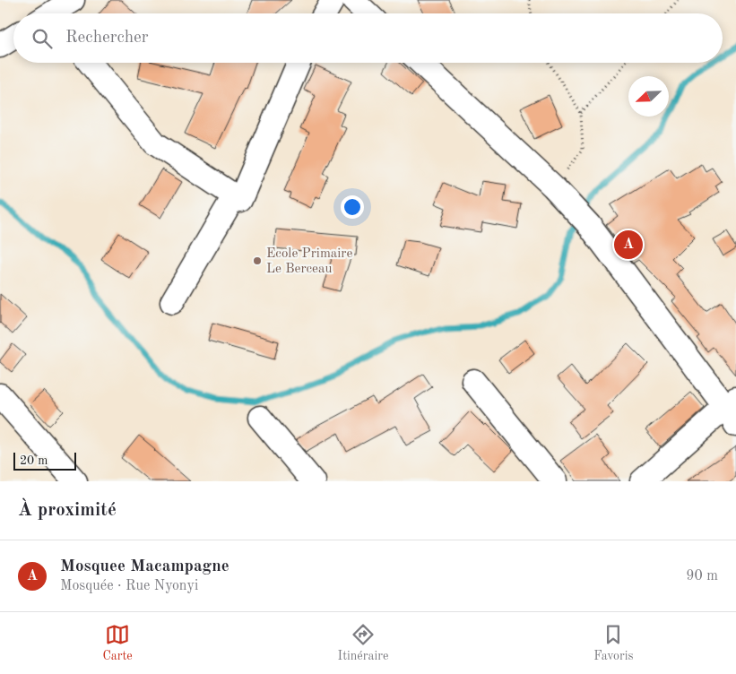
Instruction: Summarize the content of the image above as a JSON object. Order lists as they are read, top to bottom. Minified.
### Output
{"places":["Ecole Primaire Le Berceau"],"scale_bar":"20 m","north":"bottom left","page":{"search":"Rechercher","pins":"A","scale":"20 m","heading":"À proximité","list":[{"mark":"A","name":"Mosquee Macampagne","note":"Mosquée · Rue Nyonyi","value":"90 m"}],"nav":["Carte","Itinéraire","Favoris"]}}
